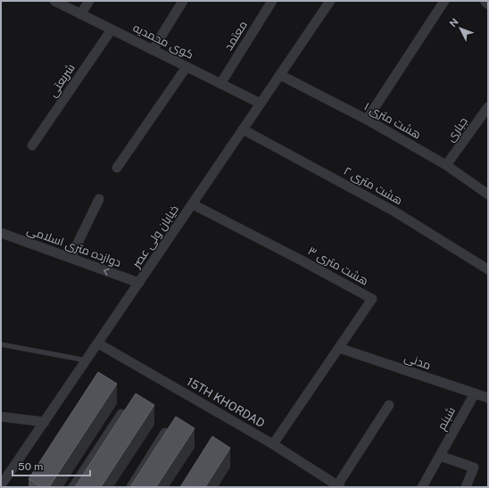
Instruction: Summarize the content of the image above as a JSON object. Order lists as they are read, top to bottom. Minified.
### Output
{"streets":{"street":["معتمد","کوی محمدیه","شریعتی","هشت متری ۱","جباری","هشت متری ۲","خیابان ولی عصر","دوازده متری اسلامی","هشت متری ۳","مدنی","15TH KHORDAD","شبنم"]},"crossings":[["معتمد","کوی محمدیه"],["کوی محمدیه","شریعتی"],["کوی محمدیه","خیابان ولی عصر"],["هشت متری ۱","جباری"],["هشت متری ۱","خیابان ولی عصر"],["هشت متری ۲","خیابان ولی عصر"],["خیابان ولی عصر","دوازده متری اسلامی"],["خیابان ولی عصر","هشت متری ۳"],["خیابان ولی عصر","15TH KHORDAD"],["هشت متری ۳","مدنی"],["هشت متری ۳","15TH KHORDAD"],["مدنی","شبنم"]],"one_way":["دوازده متری اسلامی"],"scale_bar":"50 m","north":"top left"}
